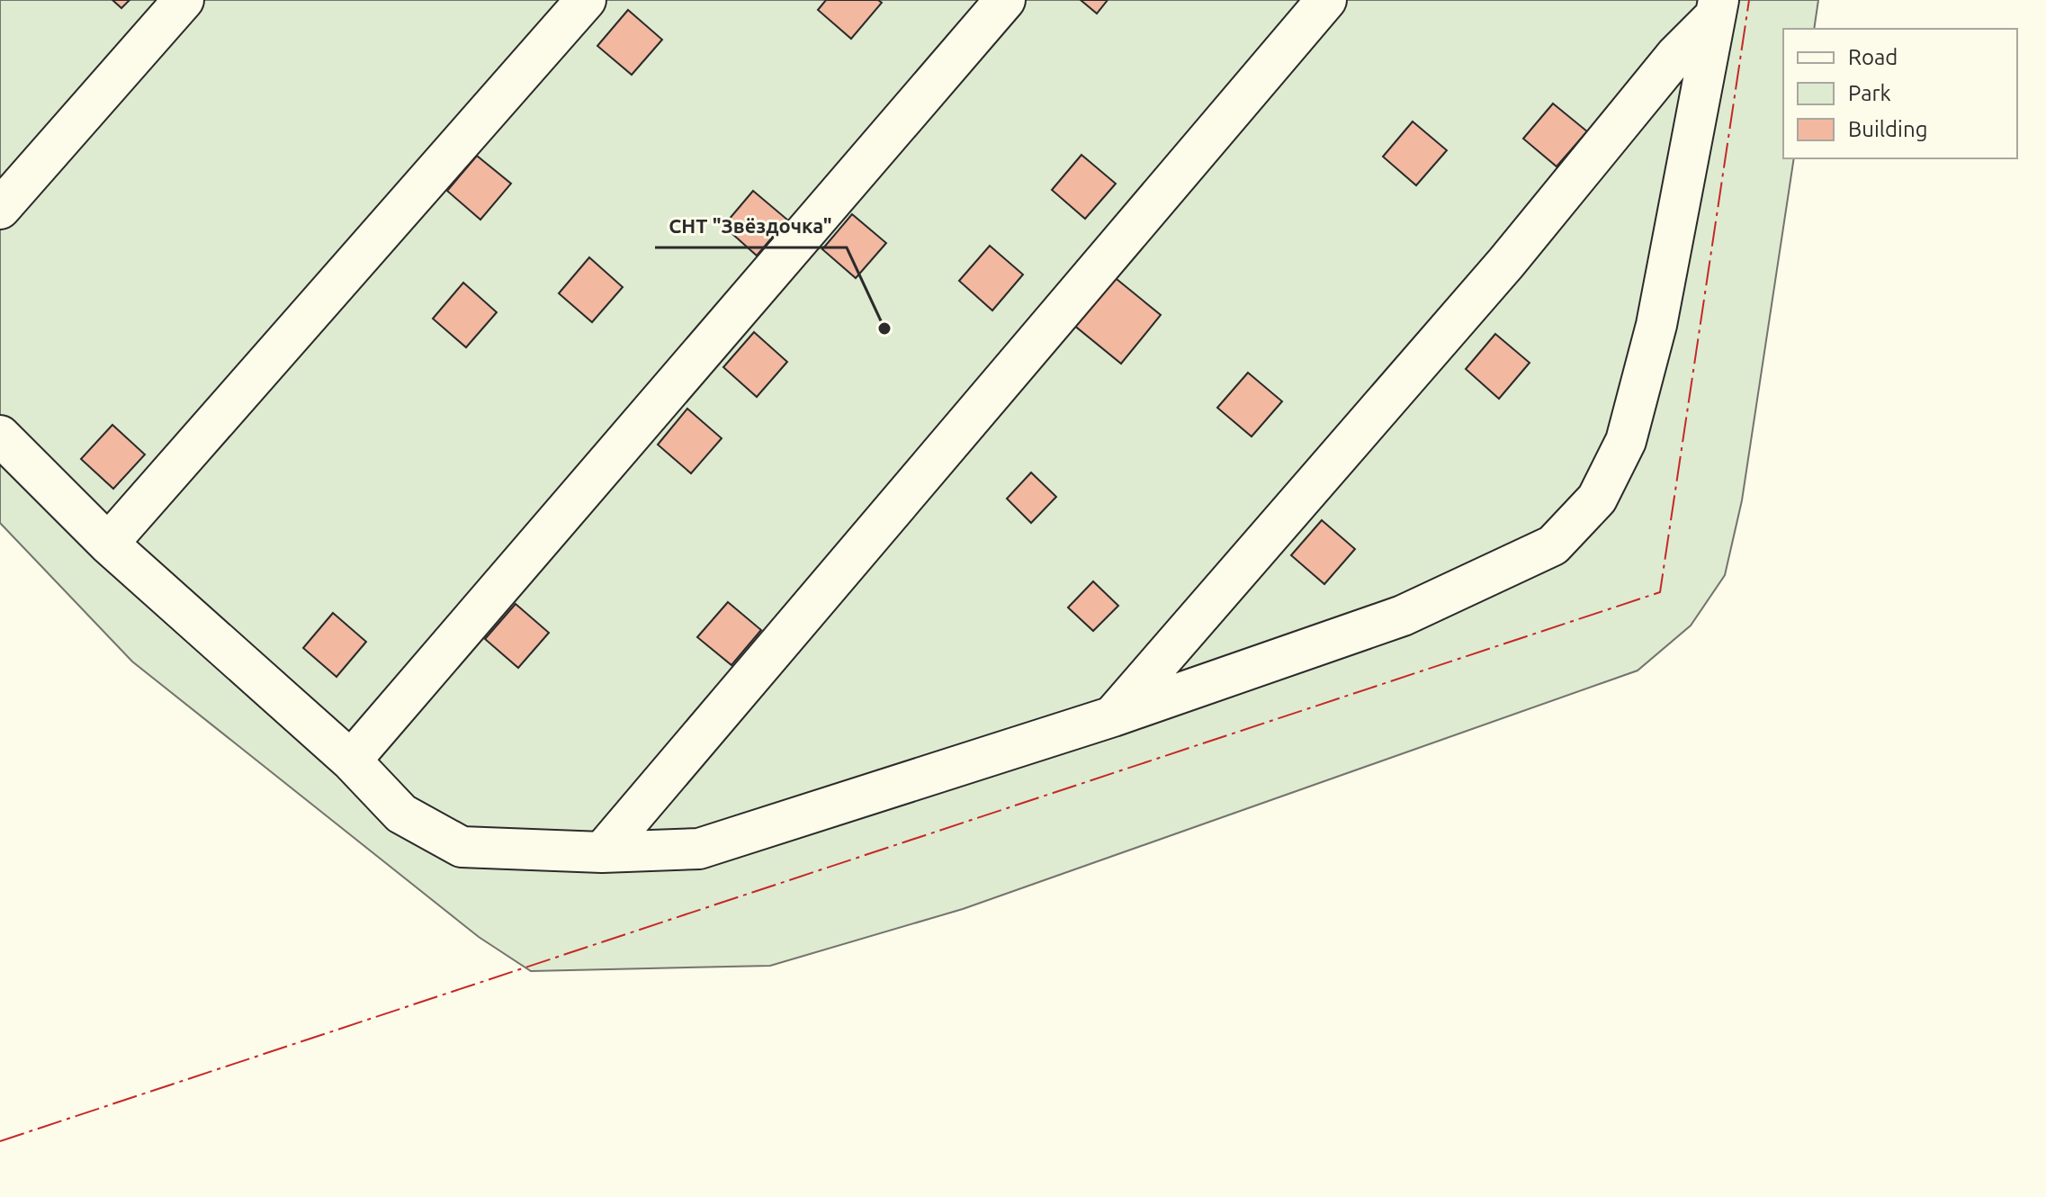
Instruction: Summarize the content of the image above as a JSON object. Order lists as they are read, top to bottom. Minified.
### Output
{"places":["СНТ \"Звёздочка\""],"legend":["Road","Park","Building"]}
